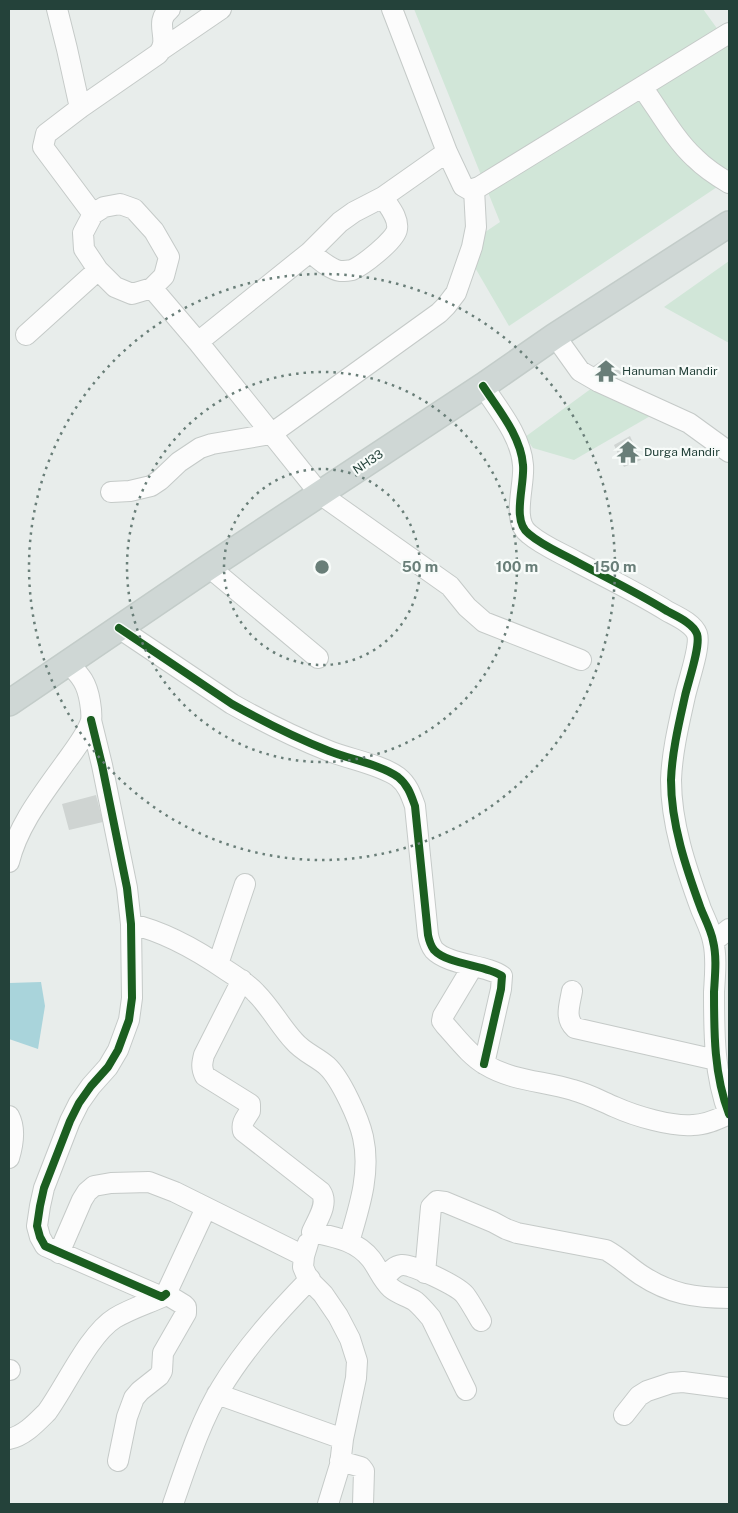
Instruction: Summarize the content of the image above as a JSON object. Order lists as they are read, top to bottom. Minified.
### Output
{"streets":{"main road":["NH33"]},"places":{"temple":["Hanuman Mandir","Durga Mandir"]},"rings":["50 m","100 m","150 m"]}
